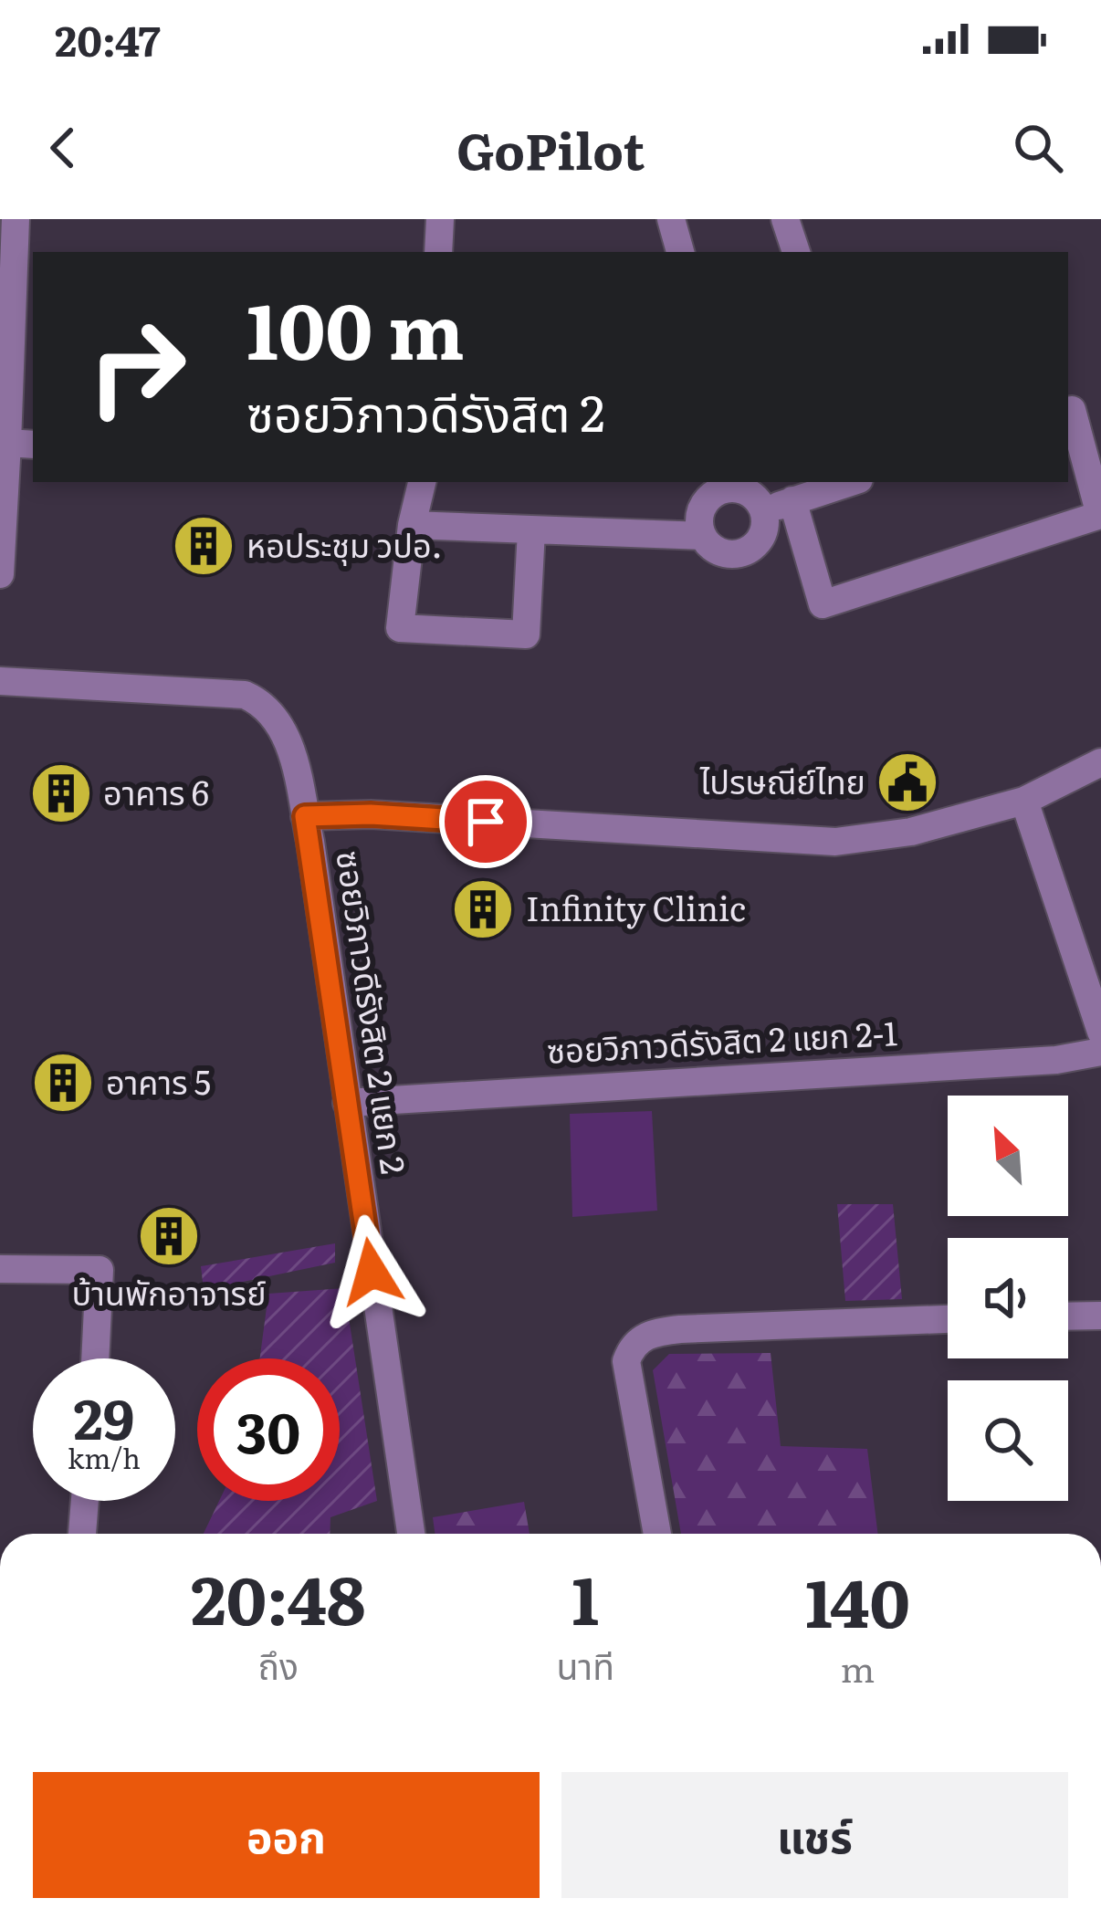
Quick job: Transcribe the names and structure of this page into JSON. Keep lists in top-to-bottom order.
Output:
{
  "streets": {
    "street": ["ซอยวิภาวดีรังสิต 2 แยก 2", "ซอยวิภาวดีรังสิต 2 แยก 2-1"]
  },
  "crossings": [
    ["ซอยวิภาวดีรังสิต 2 แยก 2", "ซอยวิภาวดีรังสิต 2 แยก 2-1"]
  ],
  "places": {
    "building": [
      "หอประชุม วปอ.",
      "อาคาร 6",
      "Infinity Clinic",
      "อาคาร 5",
      "บ้านพักอาจารย์"
    ],
    "public building": ["ไปรษณีย์ไทย"]
  },
  "north": "top left",
  "page": {
    "status": "20:47",
    "header": "GoPilot",
    "turn": ["100 m", "ซอยวิภาวดีรังสิต 2"],
    "speed": "29 km/h",
    "limit": "30",
    "eta": [
      "20:48",
      "ถึง",
      "1",
      "นาที",
      "140",
      "m"
    ],
    "buttons": ["ออก", "แชร์"]
  }
}
